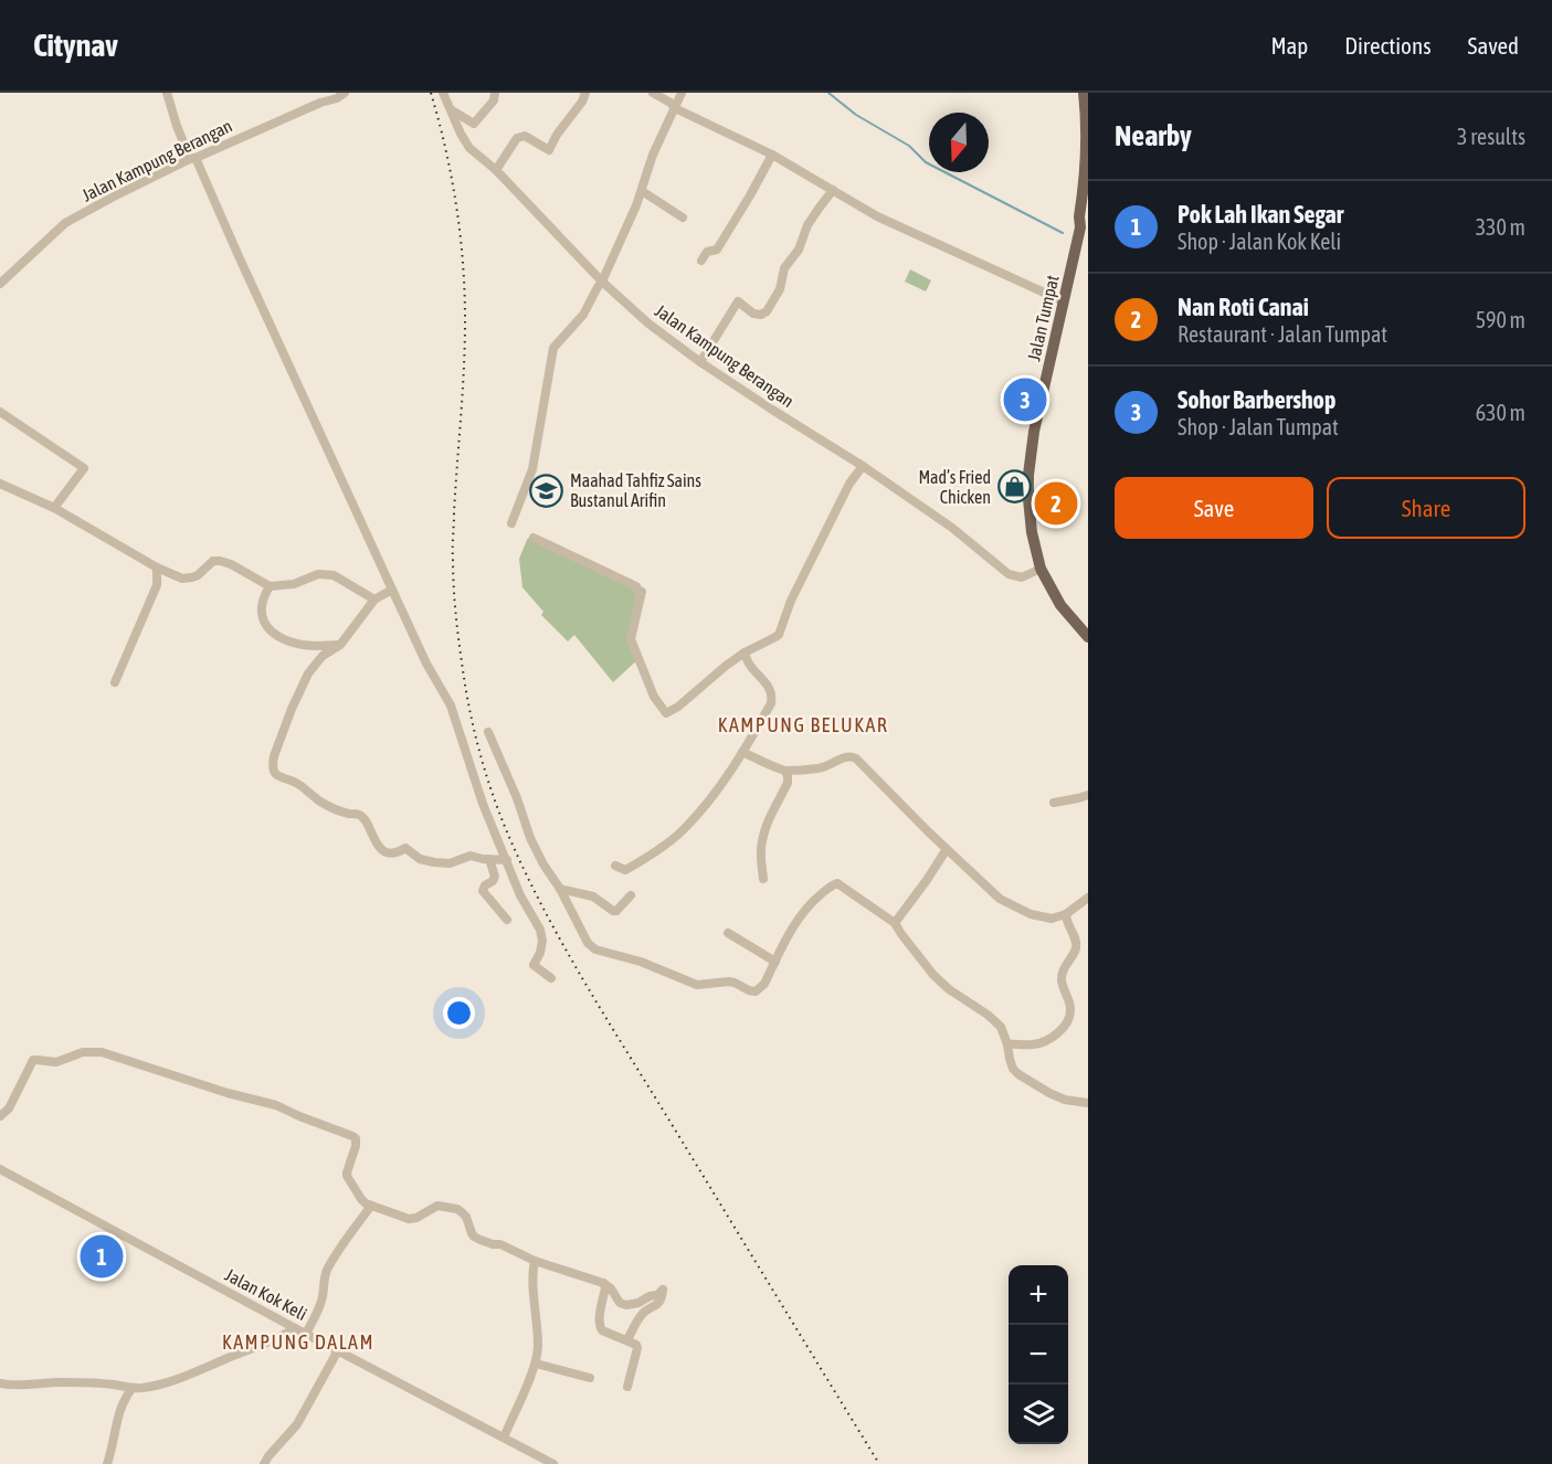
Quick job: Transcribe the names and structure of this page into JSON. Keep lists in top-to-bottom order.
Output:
{
  "streets": {
    "main road": ["Jalan Tumpat"],
    "street": ["Jalan Kampung Berangan", "Jalan Kok Keli"]
  },
  "crossings": [
    ["Jalan Kampung Berangan", "Jalan Tumpat"]
  ],
  "districts": ["KAMPUNG BELUKAR", "KAMPUNG DALAM"],
  "places": {
    "shop": ["Mad’s Fried Chicken"],
    "school or university": ["Maahad Tahfiz Sains Bustanul Arifin"]
  },
  "north": "bottom",
  "page": {
    "header": "Citynav",
    "nav": ["Map", "Directions", "Saved"],
    "heading": ["Nearby", "3 results"],
    "list": [
      {
        "mark": "1",
        "name": "Pok Lah Ikan Segar",
        "note": "Shop · Jalan Kok Keli",
        "value": "330 m"
      },
      {
        "mark": "2",
        "name": "Nan Roti Canai",
        "note": "Restaurant · Jalan Tumpat",
        "value": "590 m"
      },
      {
        "mark": "3",
        "name": "Sohor Barbershop",
        "note": "Shop · Jalan Tumpat",
        "value": "630 m"
      }
    ],
    "pins": ["3", "2", "1"],
    "buttons": ["Save", "Share"],
    "map_buttons": ["+", "−"]
  }
}
